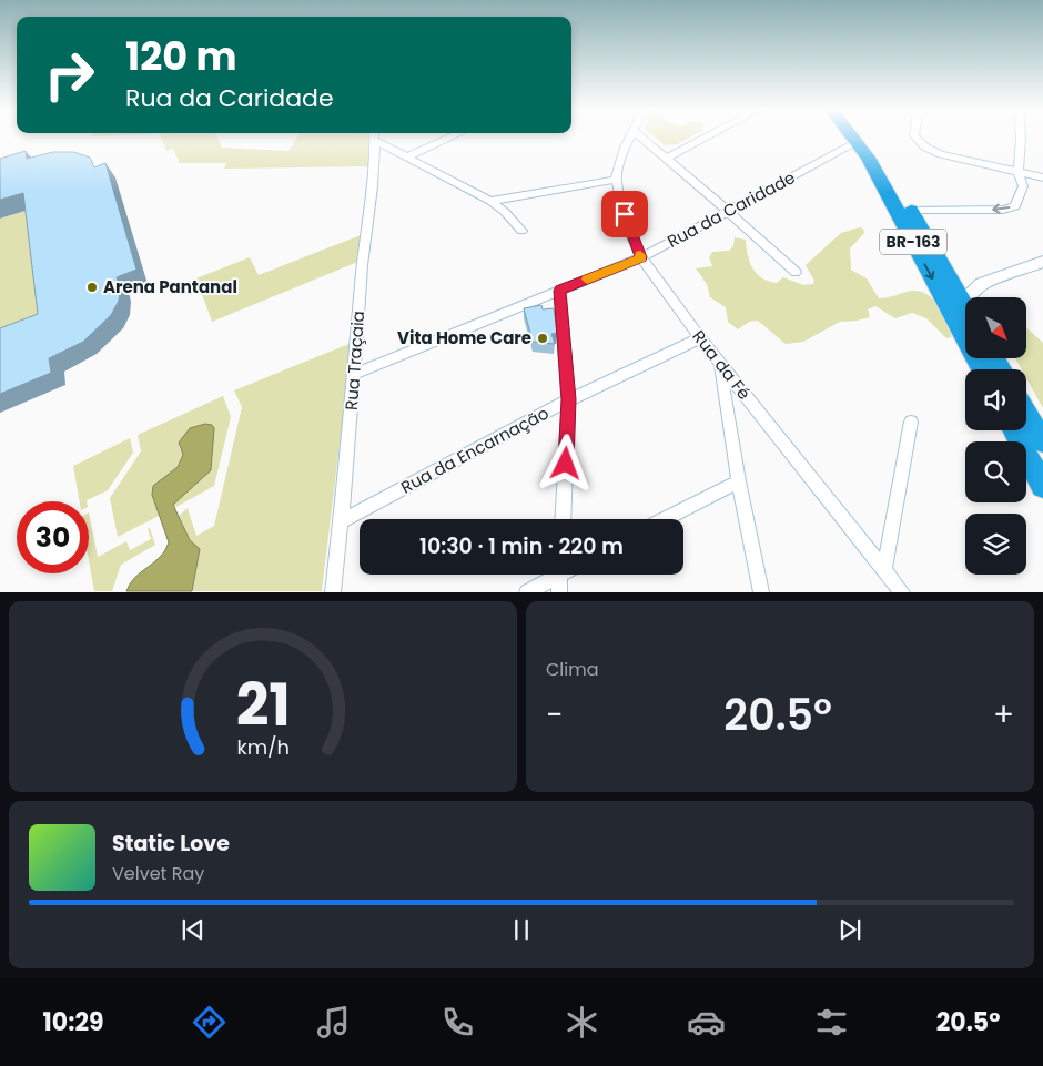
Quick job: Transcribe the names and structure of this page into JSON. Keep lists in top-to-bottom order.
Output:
{
  "streets": {
    "highway": ["BR-163"],
    "street": [
      "Rua da Caridade",
      "Rua Traçaia",
      "Rua da Fé",
      "Rua da Encarnação"
    ]
  },
  "crossings": [
    ["Rua da Caridade", "BR-163"],
    ["Rua da Caridade", "Rua Traçaia"],
    ["Rua da Caridade", "Rua da Fé"],
    ["Rua Traçaia", "Rua da Encarnação"],
    ["Rua da Fé", "Rua da Encarnação"]
  ],
  "places": ["Arena Pantanal", "Vita Home Care"],
  "north": "bottom right",
  "page": {
    "turn": ["120 m", "Rua da Caridade"],
    "limit": "30",
    "trip": "10:30 · 1 min · 220 m",
    "tile": "Clima",
    "heat": ["−", "20.5°", "+"],
    "song": ["Static Love", "Velvet Ray"],
    "tabs": ["10:29", "20.5°"],
    "gauge": ["21", "km/h"]
  }
}
